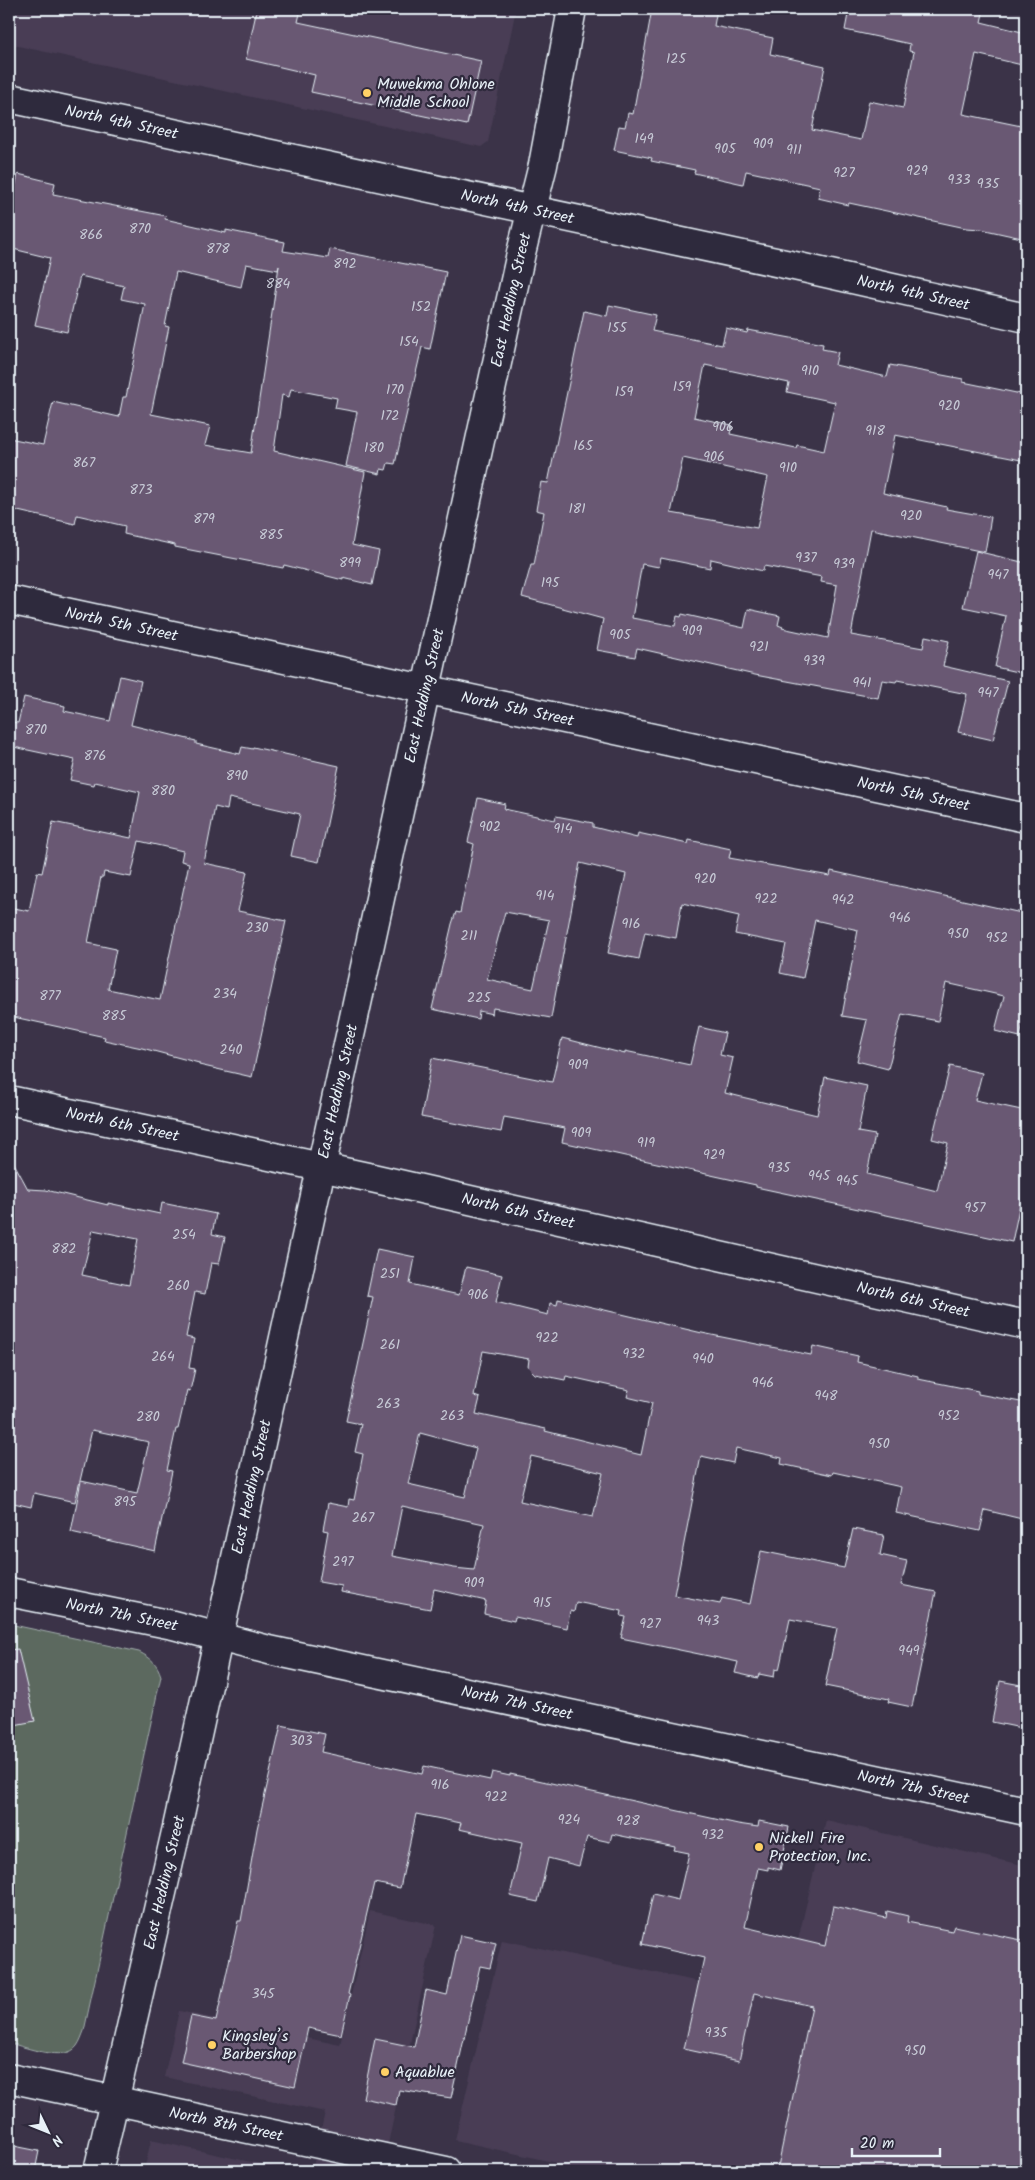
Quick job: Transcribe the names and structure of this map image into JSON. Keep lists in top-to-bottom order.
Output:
{
  "streets": {
    "street": [
      "North 4th Street",
      "East Hedding Street",
      "North 5th Street",
      "North 6th Street",
      "North 7th Street",
      "North 8th Street"
    ]
  },
  "crossings": [
    ["North 4th Street", "East Hedding Street"],
    ["East Hedding Street", "North 5th Street"],
    ["East Hedding Street", "North 6th Street"],
    ["East Hedding Street", "North 7th Street"],
    ["East Hedding Street", "North 8th Street"]
  ],
  "places": [
    "Muwekma Ohlone Middle School",
    "Nickell Fire Protection, Inc.",
    "Kingsley’s Barbershop",
    "Aquablue"
  ],
  "house_numbers": [
    "125",
    "149",
    "909",
    "905",
    "911",
    "929",
    "927",
    "933",
    "935",
    "870",
    "866",
    "878",
    "892",
    "884",
    "152",
    "155",
    "154",
    "910",
    "159",
    "170",
    "159",
    "920",
    "172",
    "906",
    "918",
    "165",
    "180",
    "906",
    "867",
    "910",
    "873",
    "181",
    "920",
    "879",
    "885",
    "937",
    "899",
    "939",
    "947",
    "195",
    "909",
    "905",
    "921",
    "939",
    "941",
    "947",
    "870",
    "876",
    "890",
    "880",
    "902",
    "914",
    "920",
    "914",
    "922",
    "942",
    "946",
    "916",
    "230",
    "950",
    "211",
    "952",
    "234",
    "877",
    "225",
    "885",
    "240",
    "909",
    "909",
    "919",
    "929",
    "935",
    "945",
    "945",
    "957",
    "254",
    "882",
    "251",
    "260",
    "906",
    "922",
    "261",
    "932",
    "264",
    "940",
    "946",
    "948",
    "263",
    "263",
    "952",
    "280",
    "950",
    "895",
    "267",
    "297",
    "909",
    "915",
    "943",
    "927",
    "949",
    "303",
    "916",
    "922",
    "924",
    "928",
    "932",
    "345",
    "935",
    "950"
  ],
  "scale_bar": "20 m",
  "north": "bottom right"
}
